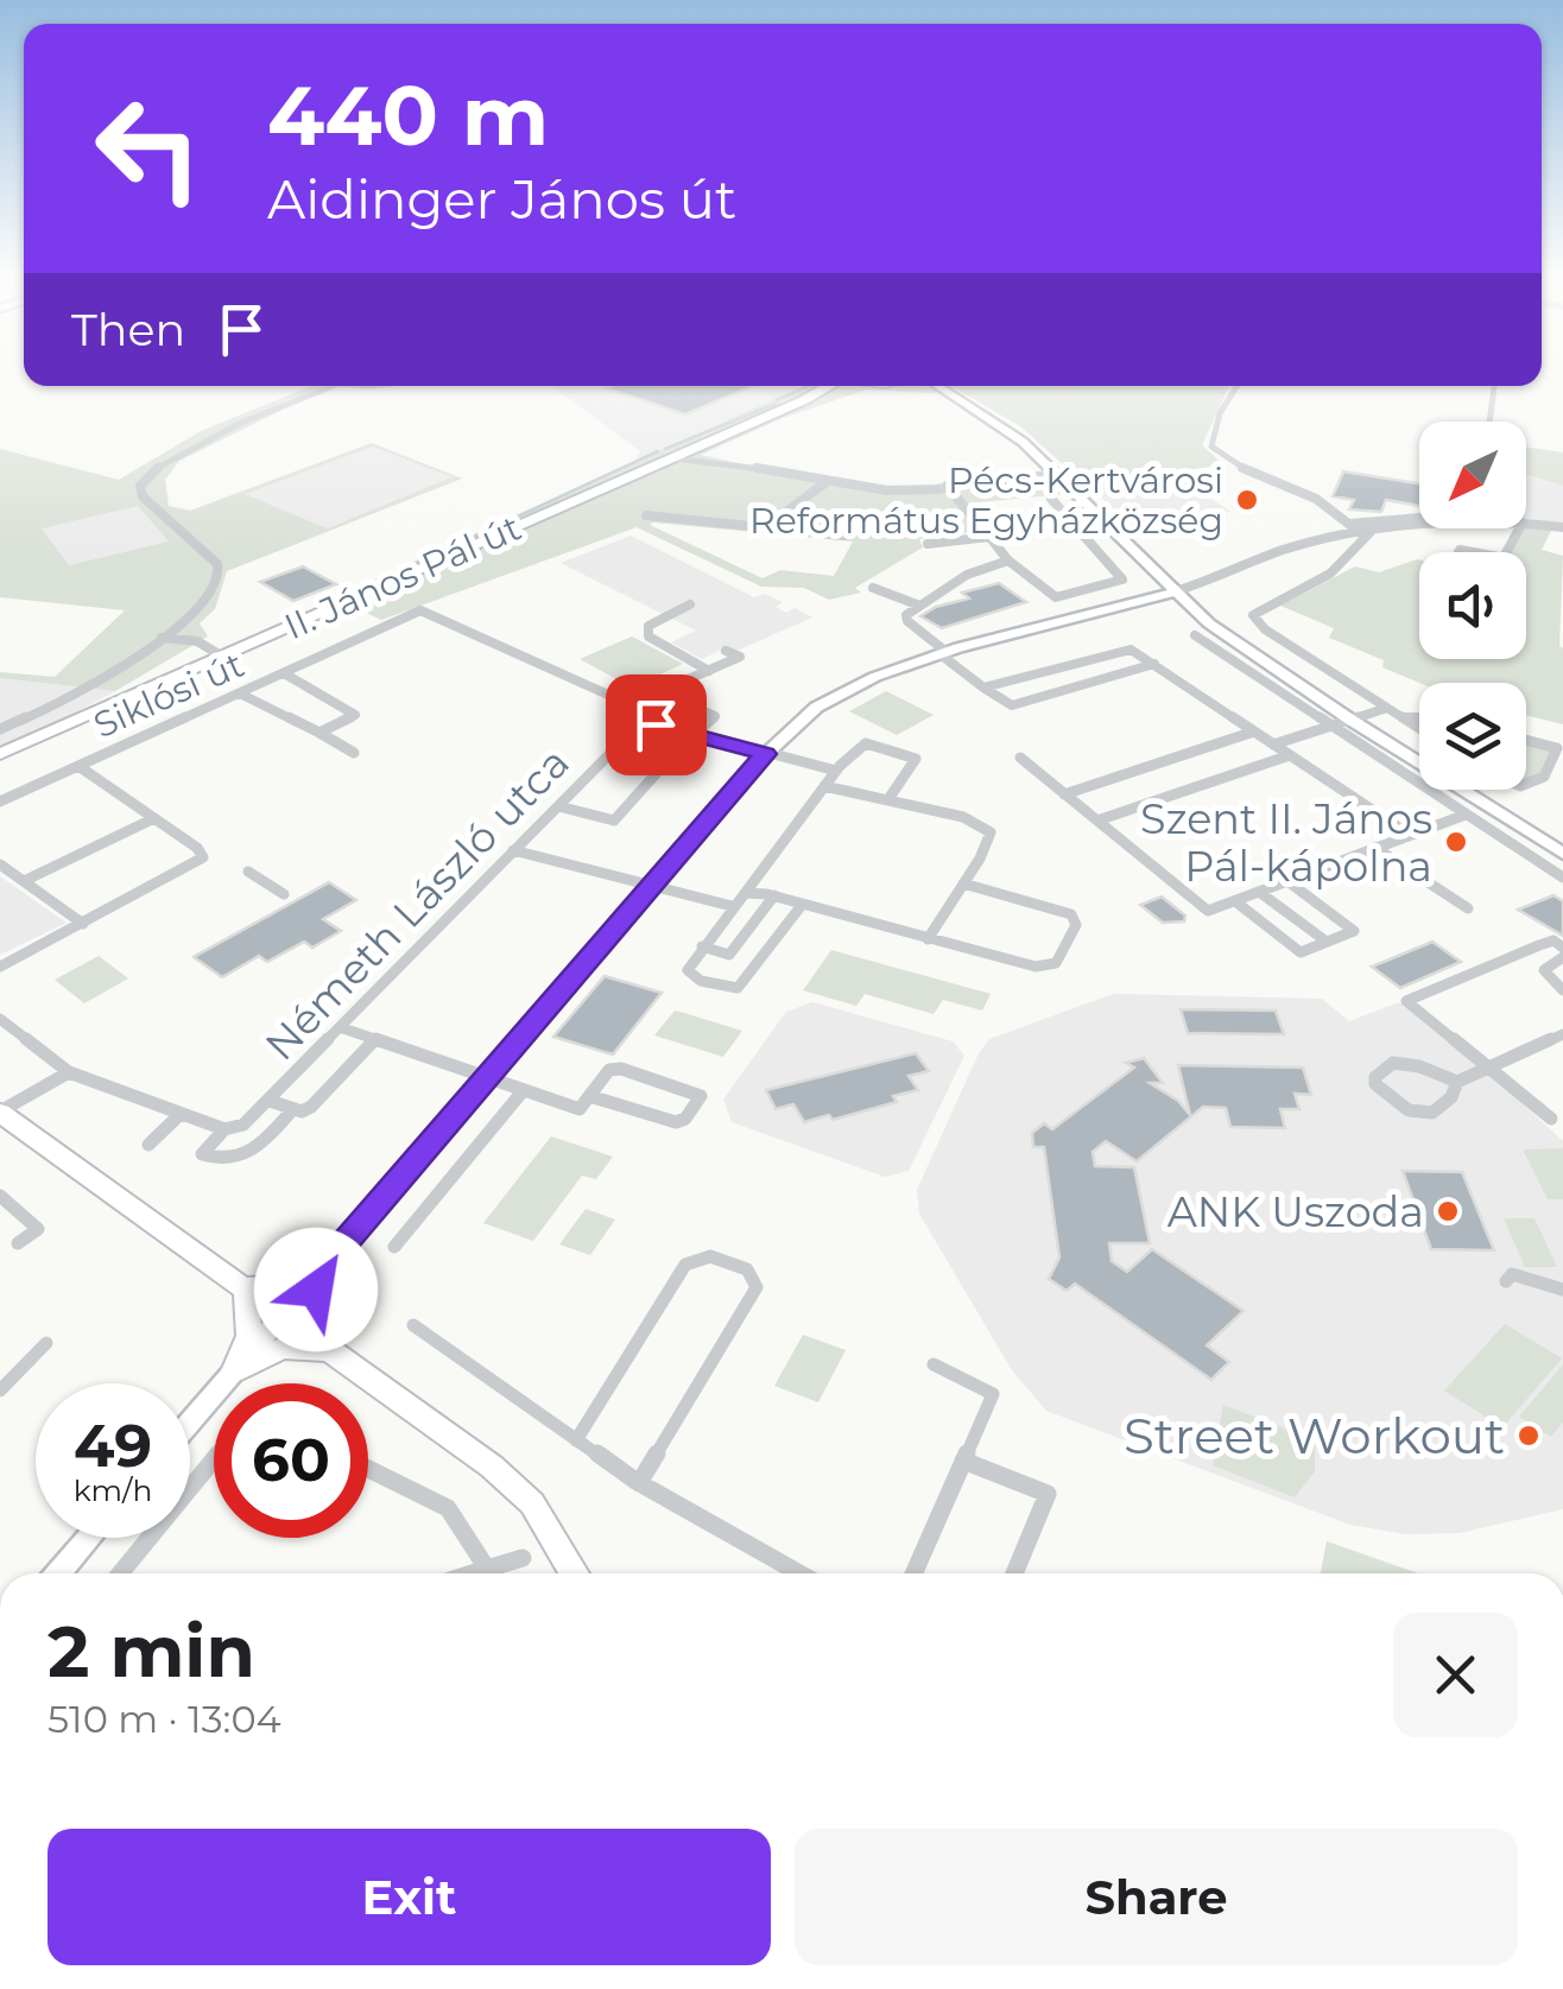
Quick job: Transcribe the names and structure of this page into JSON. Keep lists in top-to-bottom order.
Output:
{
  "streets": {
    "main road": ["II. János Pál út"],
    "street": ["Siklósi út", "Németh László utca"]
  },
  "places": [
    "Pécs-Kertvárosi Református Egyházközség",
    "Szent II. János Pál-kápolna",
    "ANK Uszoda",
    "Street Workout"
  ],
  "north": "bottom left",
  "page": {
    "turn": ["440 m", "Aidinger János út"],
    "then": "Then",
    "speed": "49 km/h",
    "limit": "60",
    "heading": ["2 min", "510 m · 13:04"],
    "buttons": ["Exit", "Share"]
  }
}
